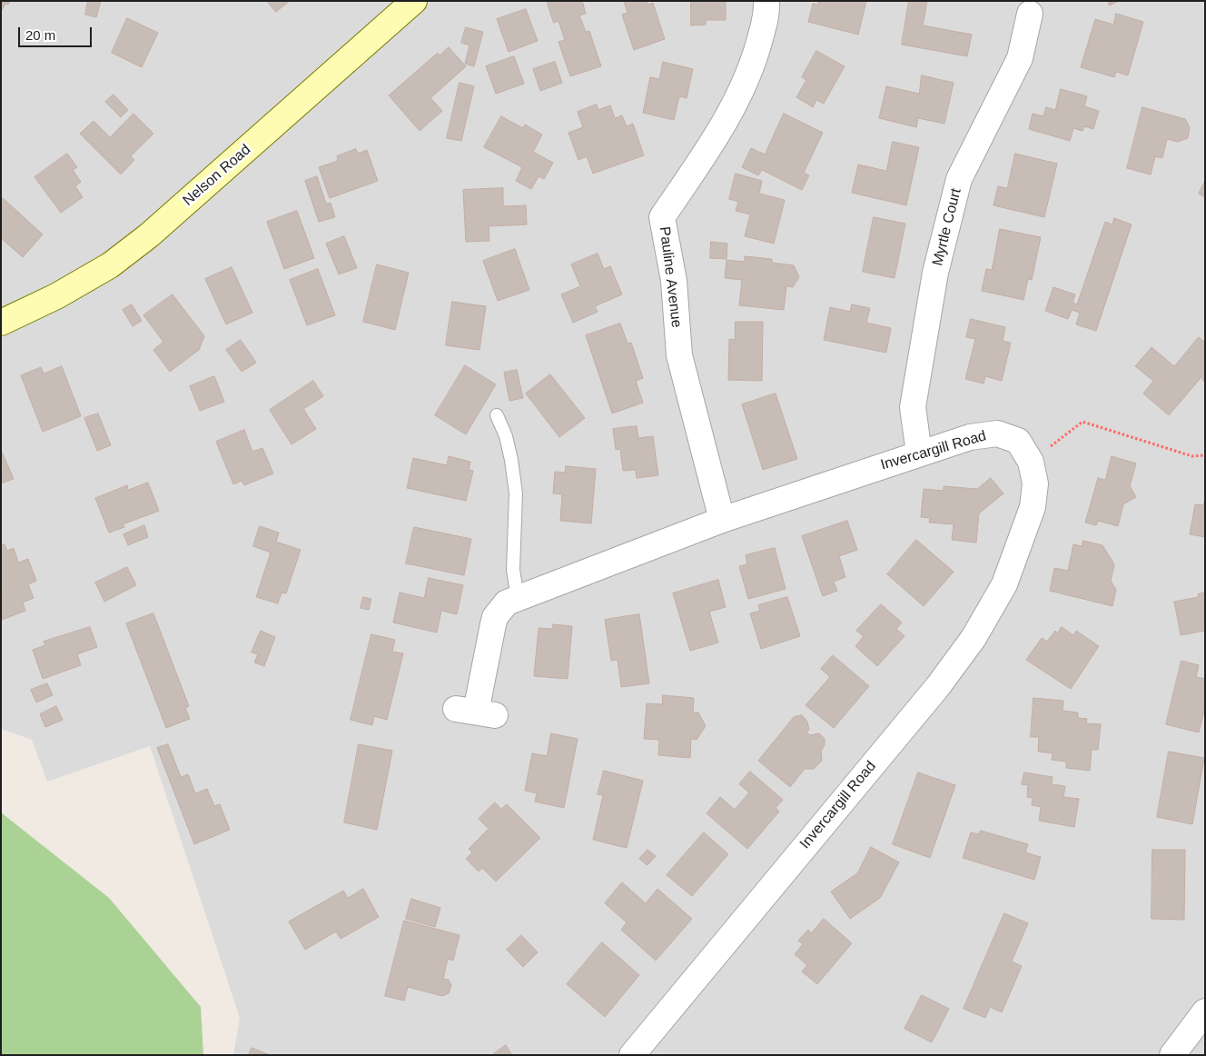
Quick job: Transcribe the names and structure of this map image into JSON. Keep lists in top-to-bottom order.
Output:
{
  "streets": {
    "street": [
      "Nelson Road",
      "Myrtle Court",
      "Pauline Avenue",
      "Invercargill Road"
    ]
  },
  "crossings": [
    ["Myrtle Court", "Invercargill Road"],
    ["Pauline Avenue", "Invercargill Road"]
  ],
  "scale_bar": "20 m"
}
